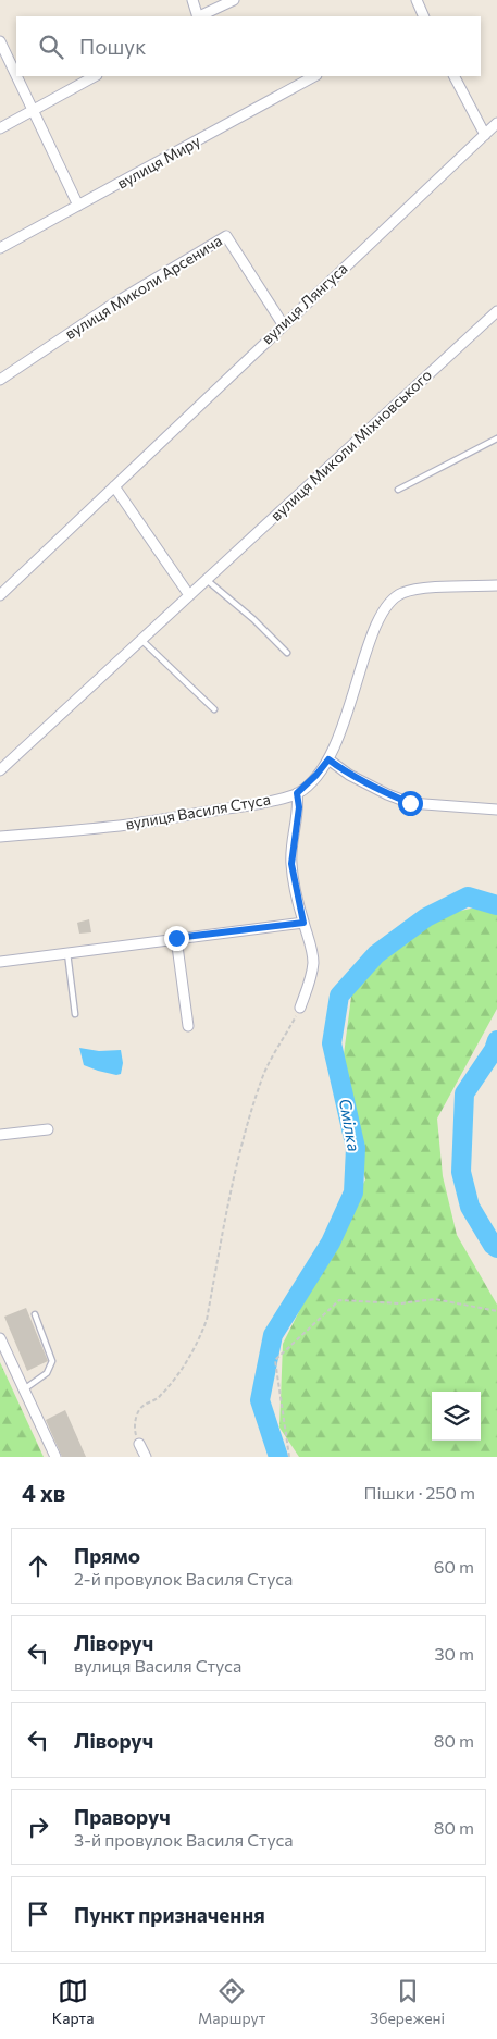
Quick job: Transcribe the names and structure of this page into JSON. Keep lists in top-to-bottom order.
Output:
{
  "streets": {
    "street": [
      "вулиця Миру",
      "вулиця Миколи Арсенича",
      "вулиця Лянгуса",
      "вулиця Миколи Міхновського",
      "вулиця Василя Стуса"
    ]
  },
  "crossings": [
    ["вулиця Миколи Арсенича", "вулиця Лянгуса"]
  ],
  "water": ["Смілка"],
  "page": {
    "search": "Пошук",
    "heading": ["4 хв", "Пішки · 250 m"],
    "list": [
      ["Прямо", "2-й провулок Василя Стуса", "60 m"],
      ["Ліворуч", "вулиця Василя Стуса", "30 m"],
      ["Ліворуч", "80 m"],
      ["Праворуч", "3-й провулок Василя Стуса", "80 m"],
      "Пункт призначення"
    ],
    "nav": ["Карта", "Маршрут", "Збережені"]
  }
}
